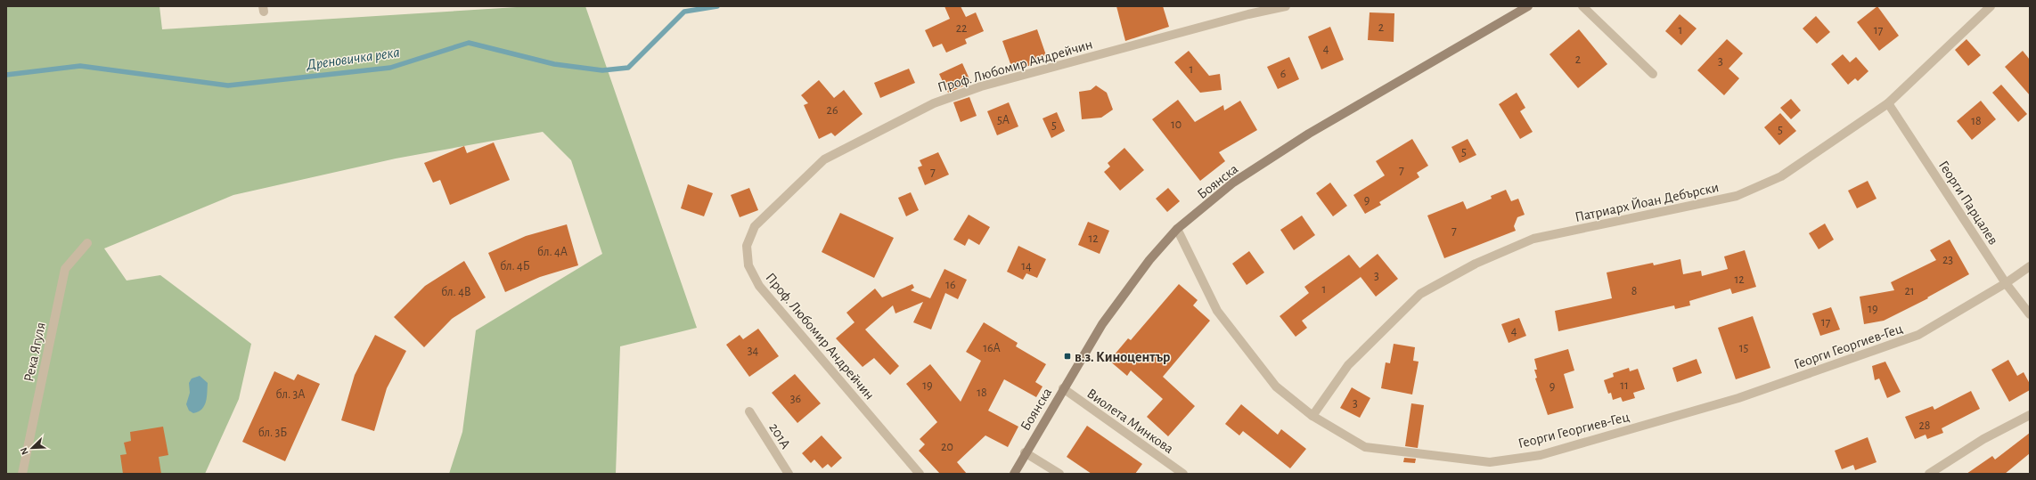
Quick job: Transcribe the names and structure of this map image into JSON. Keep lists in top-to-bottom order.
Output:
{
  "streets": {
    "main road": ["Боянска"],
    "street": [
      "Проф. Любомир Андрейчин",
      "Патриарх Йоан Дебърски",
      "Георги Парцалев",
      "Георги Георгиев-Гец",
      "Река Ягуля",
      "Виолета Минкова",
      "201А"
    ]
  },
  "crossings": [
    ["Боянска", "Георги Георгиев-Гец"],
    ["Боянска", "Виолета Минкова"],
    ["Патриарх Йоан Дебърски", "Георги Парцалев"],
    ["Патриарх Йоан Дебърски", "Георги Георгиев-Гец"],
    ["Георги Парцалев", "Георги Георгиев-Гец"]
  ],
  "water": ["Дреновичка река"],
  "places": {
    "transit": ["в.з. Киноцентър"]
  },
  "house_numbers": [
    "2",
    "22",
    "1",
    "17",
    "4",
    "2",
    "3",
    "1",
    "6",
    "26",
    "5А",
    "18",
    "10",
    "5",
    "5",
    "5",
    "7",
    "7",
    "9",
    "7",
    "12",
    "бл. 4А",
    "23",
    "бл. 4Б",
    "14",
    "3",
    "12",
    "16",
    "1",
    "8",
    "21",
    "бл. 4В",
    "19",
    "17",
    "4",
    "16А",
    "15",
    "34",
    "19",
    "11",
    "9",
    "18",
    "бл. 3А",
    "36",
    "3",
    "28",
    "бл. 3Б",
    "20"
  ],
  "north": "bottom left"
}
